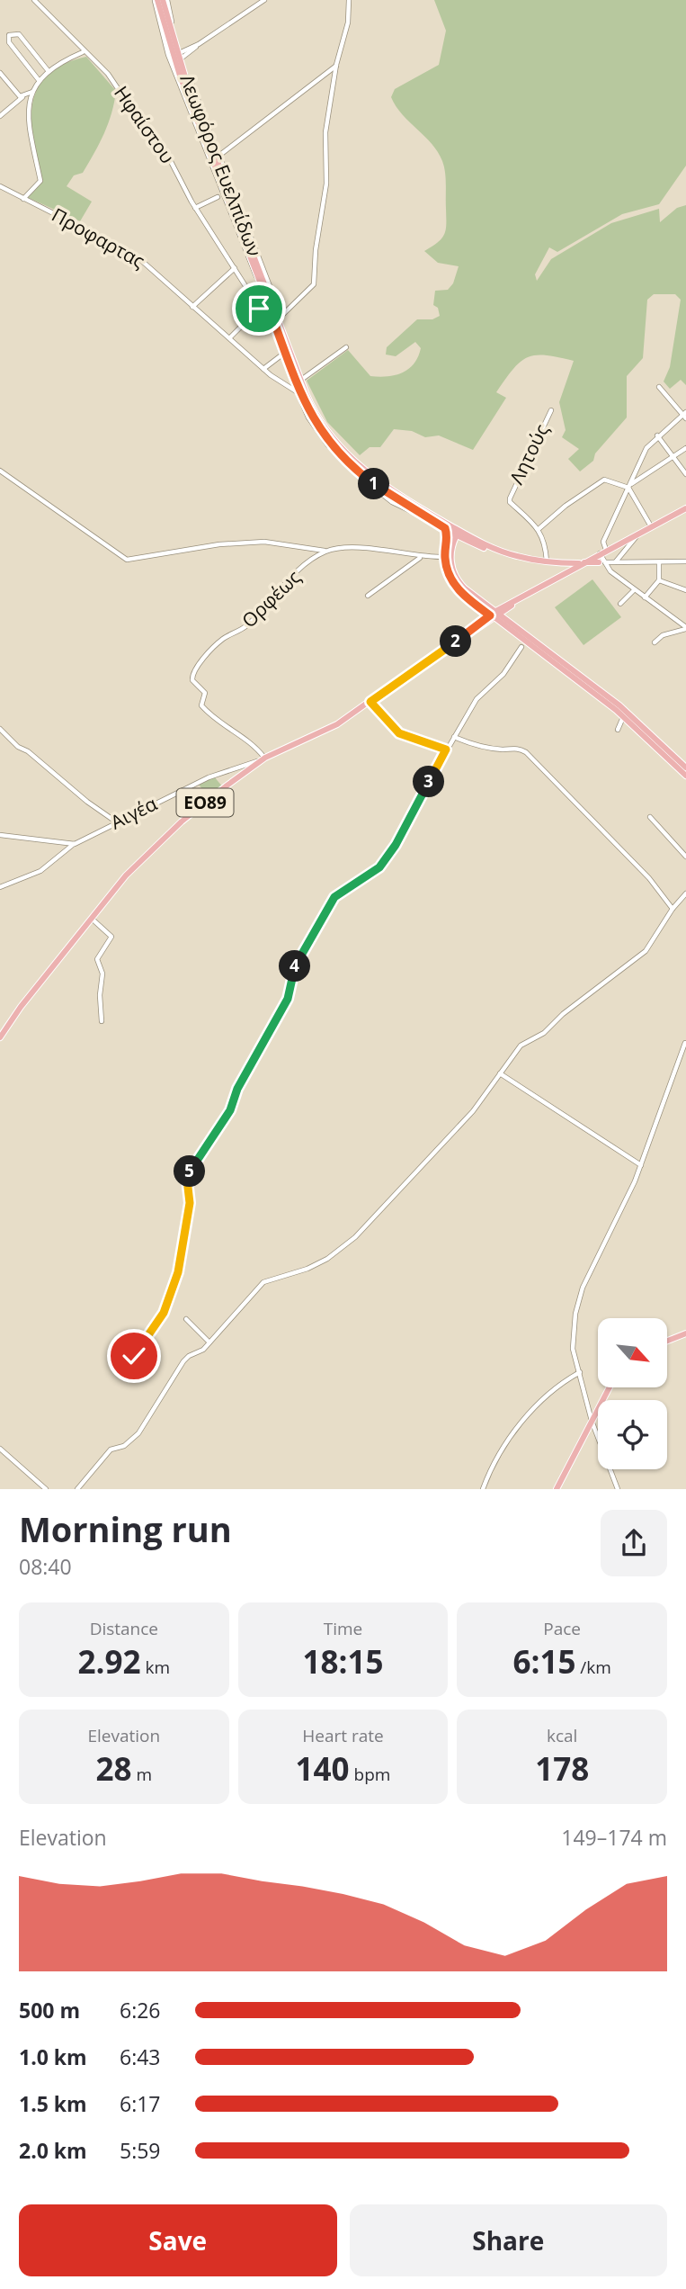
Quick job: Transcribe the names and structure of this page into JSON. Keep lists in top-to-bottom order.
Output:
{
  "streets": {
    "main road": ["Λεωφόρος Ευελπίδων", "ΕΟ89"],
    "street": [
      "Ηφαίστου",
      "Προφαρτας",
      "Λητούς",
      "Ορφέως",
      "Αιγέα"
    ]
  },
  "crossings": [
    ["Λεωφόρος Ευελπίδων", "Προφαρτας"],
    ["Λεωφόρος Ευελπίδων", "ΕΟ89"],
    ["Ορφέως", "ΕΟ89"],
    ["Ορφέως", "Αιγέα"],
    ["ΕΟ89", "Αιγέα"]
  ],
  "north": "bottom right",
  "page": {
    "pins": [
      "1",
      "2",
      "3",
      "4",
      "5"
    ],
    "heading": ["Morning run", "08:40"],
    "stats": [
      ["Distance", "2.92 km"],
      ["Time", "18:15"],
      ["Pace", "6:15 /km"],
      ["Elevation", "28 m"],
      ["Heart rate", "140 bpm"],
      ["kcal", "178"]
    ],
    "chart": ["Elevation", "149–174 m"],
    "list": [
      {
        "name": "500 m",
        "note": "6:26"
      },
      {
        "name": "1.0 km",
        "note": "6:43"
      },
      {
        "name": "1.5 km",
        "note": "6:17"
      },
      {
        "name": "2.0 km",
        "note": "5:59"
      }
    ],
    "buttons": ["Save", "Share"]
  }
}
